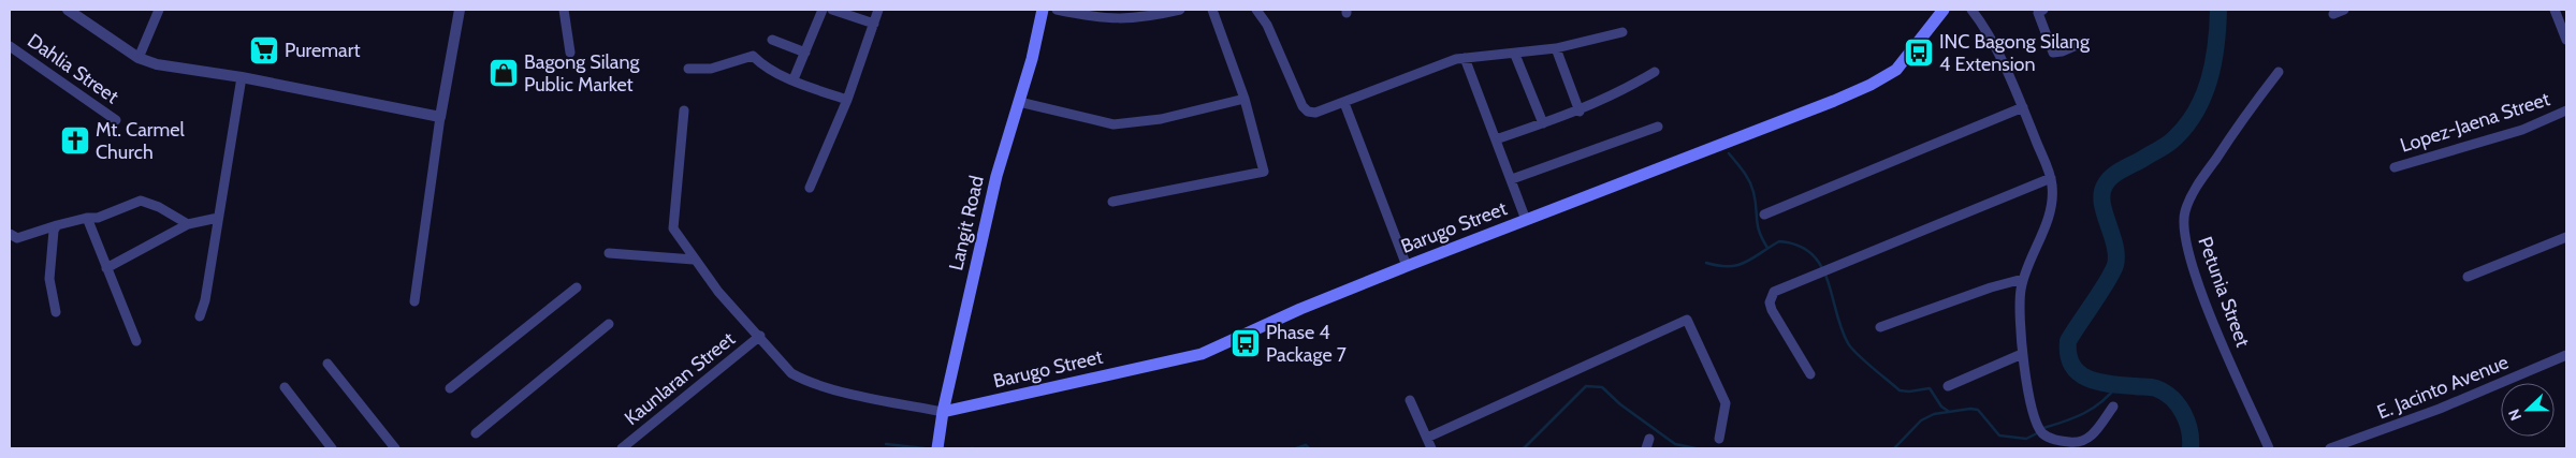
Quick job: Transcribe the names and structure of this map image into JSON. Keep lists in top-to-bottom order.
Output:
{
  "streets": {
    "main road": ["Langit Road", "Barugo Street"],
    "street": [
      "Dahlia Street",
      "Lopez-Jaena Street",
      "Petunia Street",
      "Kaunlaran Street",
      "E. Jacinto Avenue"
    ]
  },
  "crossings": [
    ["Langit Road", "Barugo Street"]
  ],
  "places": {
    "supermarket": ["Puremart"],
    "bus stop": ["INC Bagong Silang 4 Extension", "Phase 4 Package 7"],
    "shop": ["Bagong Silang Public Market"],
    "church": ["Mt. Carmel Church"]
  },
  "north": "left"
}
